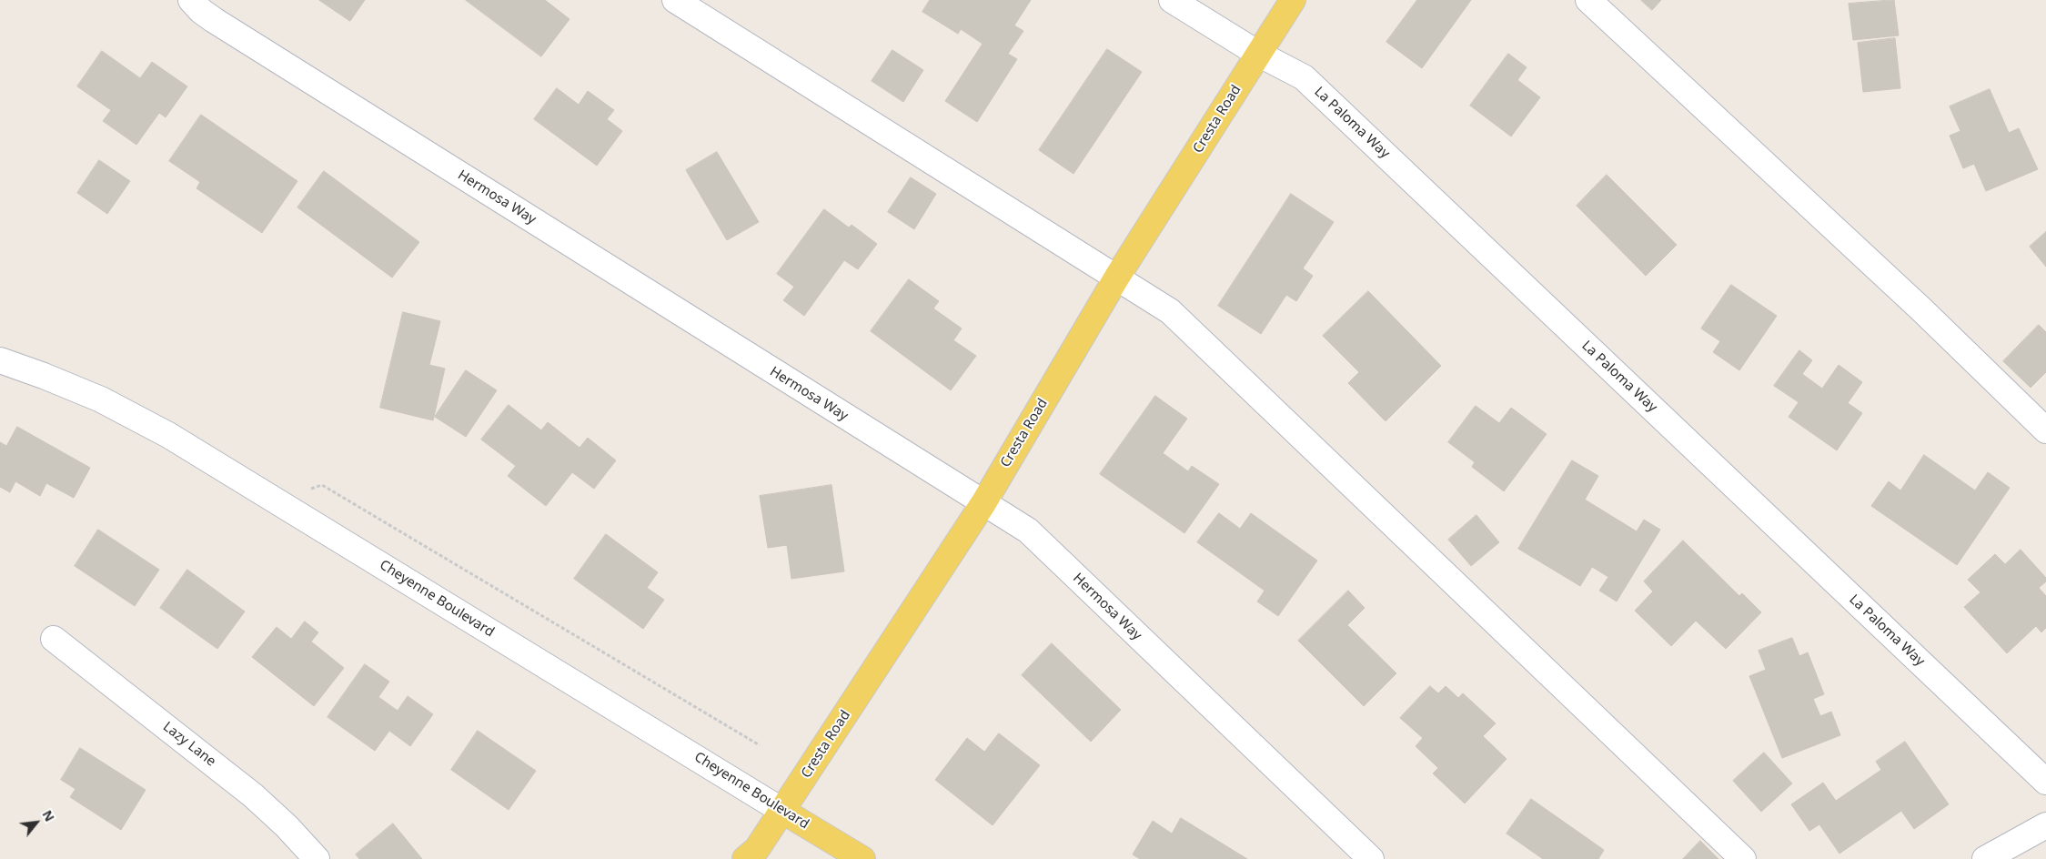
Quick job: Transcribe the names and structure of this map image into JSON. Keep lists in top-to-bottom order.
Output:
{
  "streets": {
    "main road": ["Cresta Road", "Cheyenne Boulevard"],
    "street": ["La Paloma Way", "Hermosa Way", "Lazy Lane"]
  },
  "crossings": [
    ["Cresta Road", "La Paloma Way"],
    ["Cresta Road", "Hermosa Way"],
    ["Cresta Road", "Cheyenne Boulevard"]
  ],
  "north": "top right"
}
